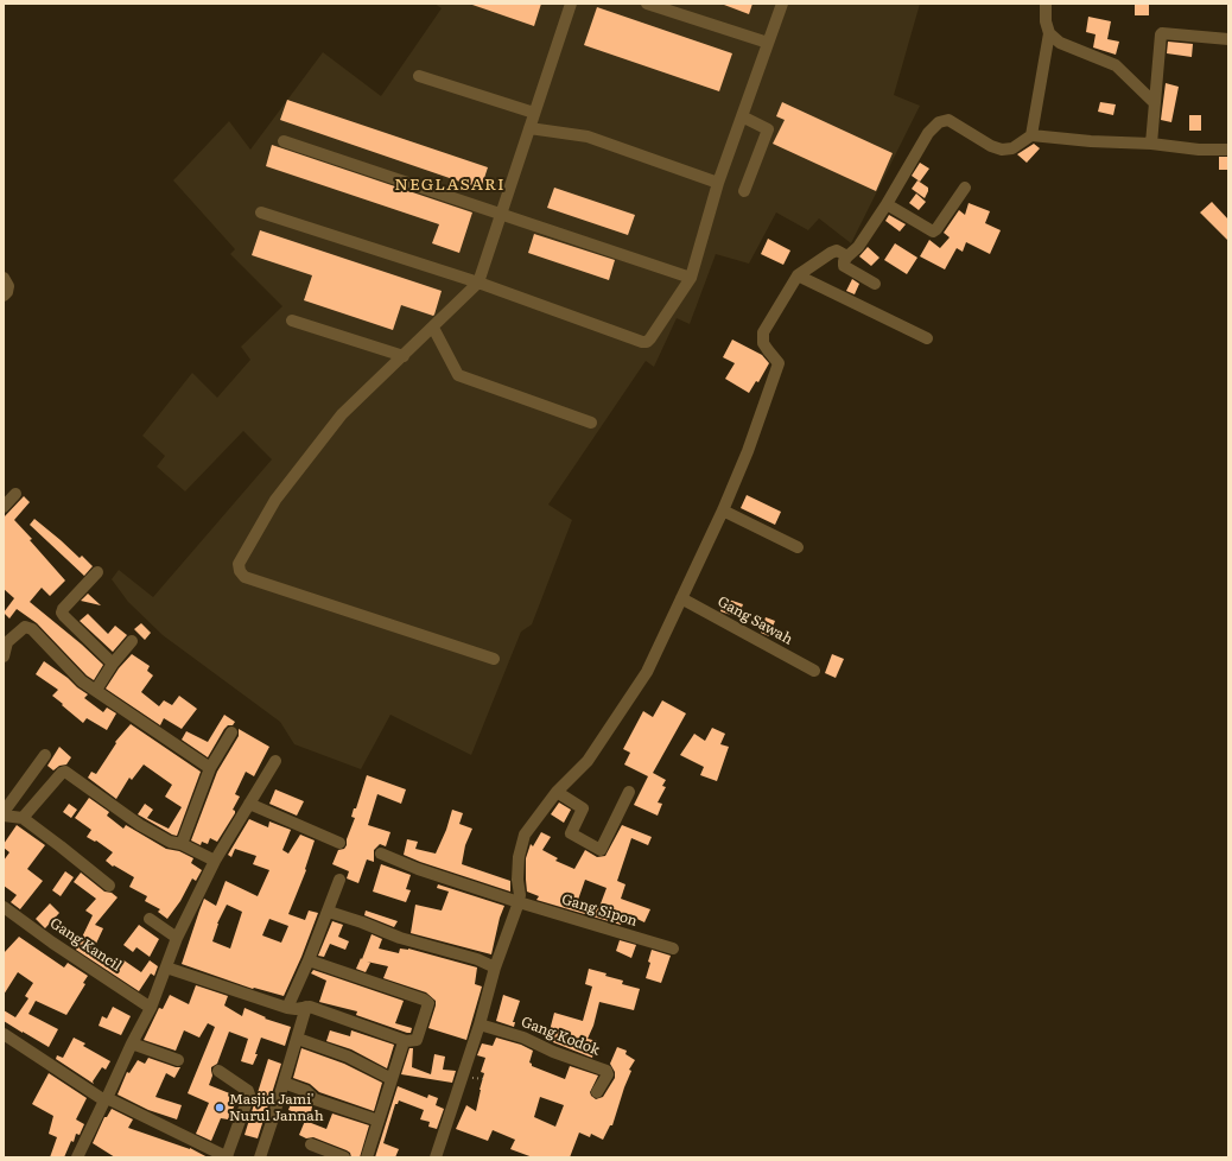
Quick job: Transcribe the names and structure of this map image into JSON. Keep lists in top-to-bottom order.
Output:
{
  "streets": {
    "street": [
      "Gang Sawah",
      "Gang Sipon",
      "Gang Kancil",
      "Gang Kodok"
    ]
  },
  "districts": ["NEGLASARI"],
  "places": ["Masjid Jami' Nurul Jannah"]
}
